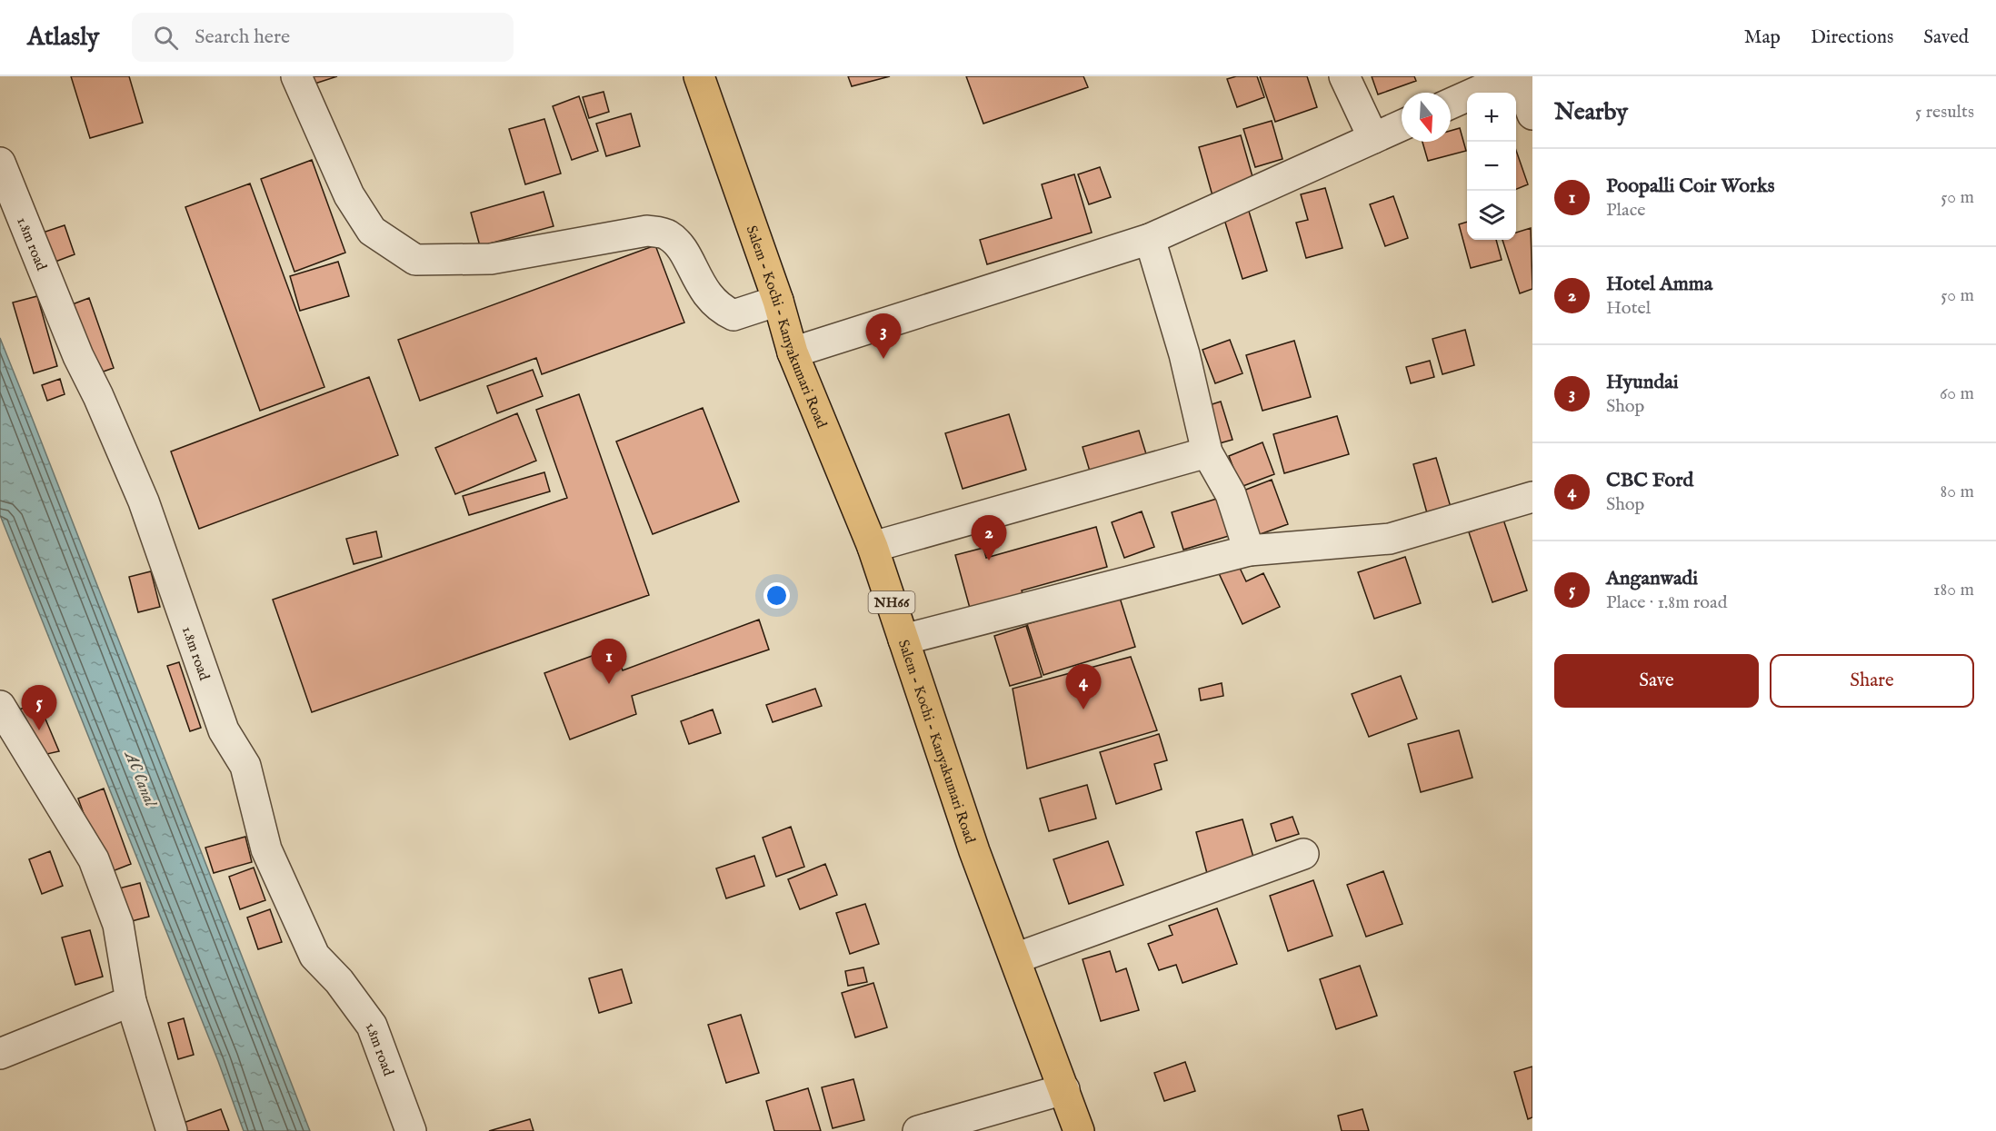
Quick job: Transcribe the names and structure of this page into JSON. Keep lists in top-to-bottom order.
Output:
{
  "streets": {
    "highway": ["Salem - Kochi - Kanyakumari Road", "NH66"],
    "street": ["1.8m road"]
  },
  "water": ["AC Canal"],
  "north": "bottom",
  "page": {
    "header": "Atlasly",
    "search": "Search here",
    "nav": ["Map", "Directions", "Saved"],
    "heading": ["Nearby", "5 results"],
    "map_buttons": ["+", "−"],
    "list": [
      {
        "mark": "1",
        "name": "Poopalli Coir Works",
        "note": "Place",
        "value": "50 m"
      },
      {
        "mark": "2",
        "name": "Hotel Amma",
        "note": "Hotel",
        "value": "50 m"
      },
      {
        "mark": "3",
        "name": "Hyundai",
        "note": "Shop",
        "value": "60 m"
      },
      {
        "mark": "4",
        "name": "CBC Ford",
        "note": "Shop",
        "value": "80 m"
      },
      {
        "mark": "5",
        "name": "Anganwadi",
        "note": "Place · 1.8m road",
        "value": "180 m"
      }
    ],
    "pins": [
      "3",
      "2",
      "1",
      "4",
      "5"
    ],
    "buttons": ["Save", "Share"]
  }
}
